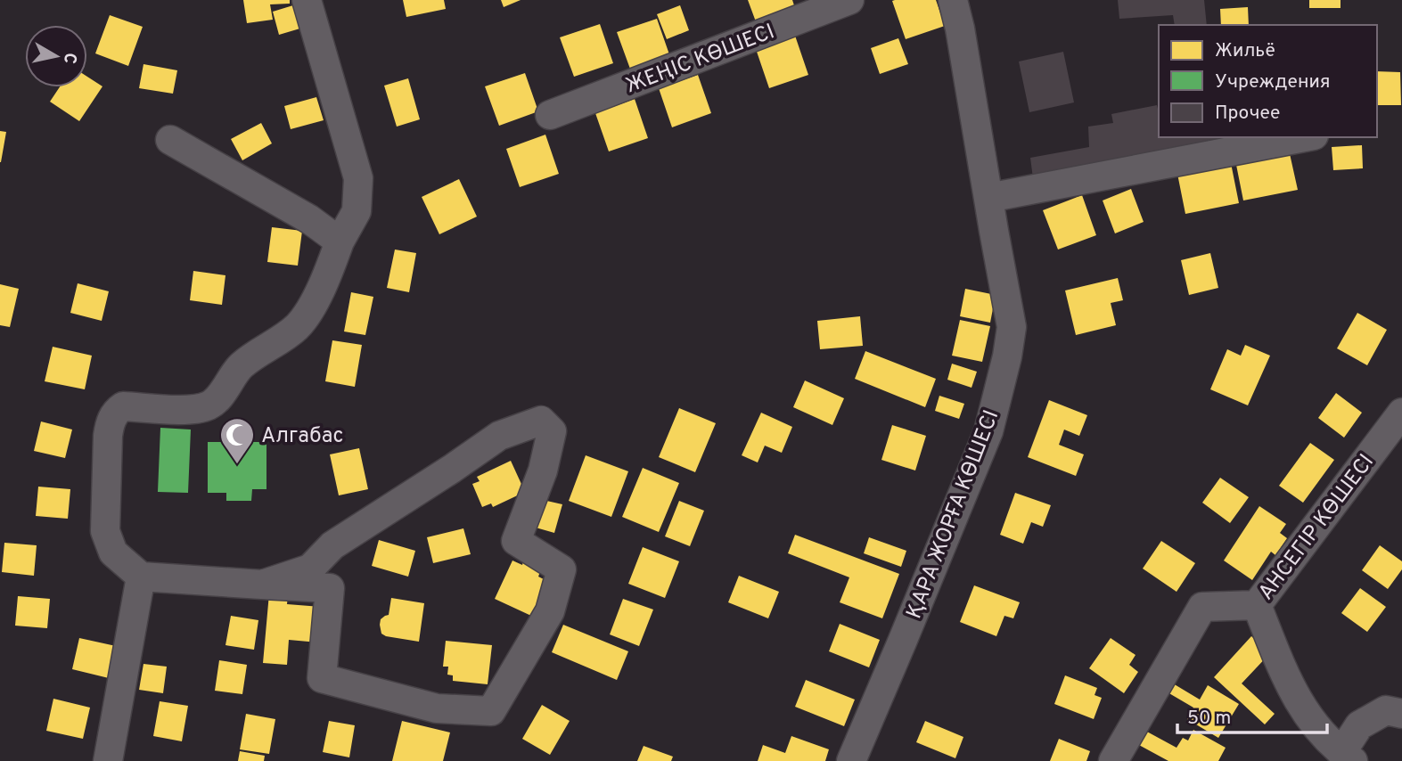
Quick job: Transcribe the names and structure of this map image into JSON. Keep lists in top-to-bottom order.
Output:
{
  "streets": {
    "street": ["ЖЕҢІС КӨШЕСІ", "ҚАРА ЖОРҒА КӨШЕСІ", "АНСЕГІР КӨШЕСІ"]
  },
  "places": {
    "mosque": ["Алгабас"]
  },
  "legend": ["Жильё", "Учреждения", "Прочее"],
  "scale_bar": "50 m",
  "north": "right"
}
